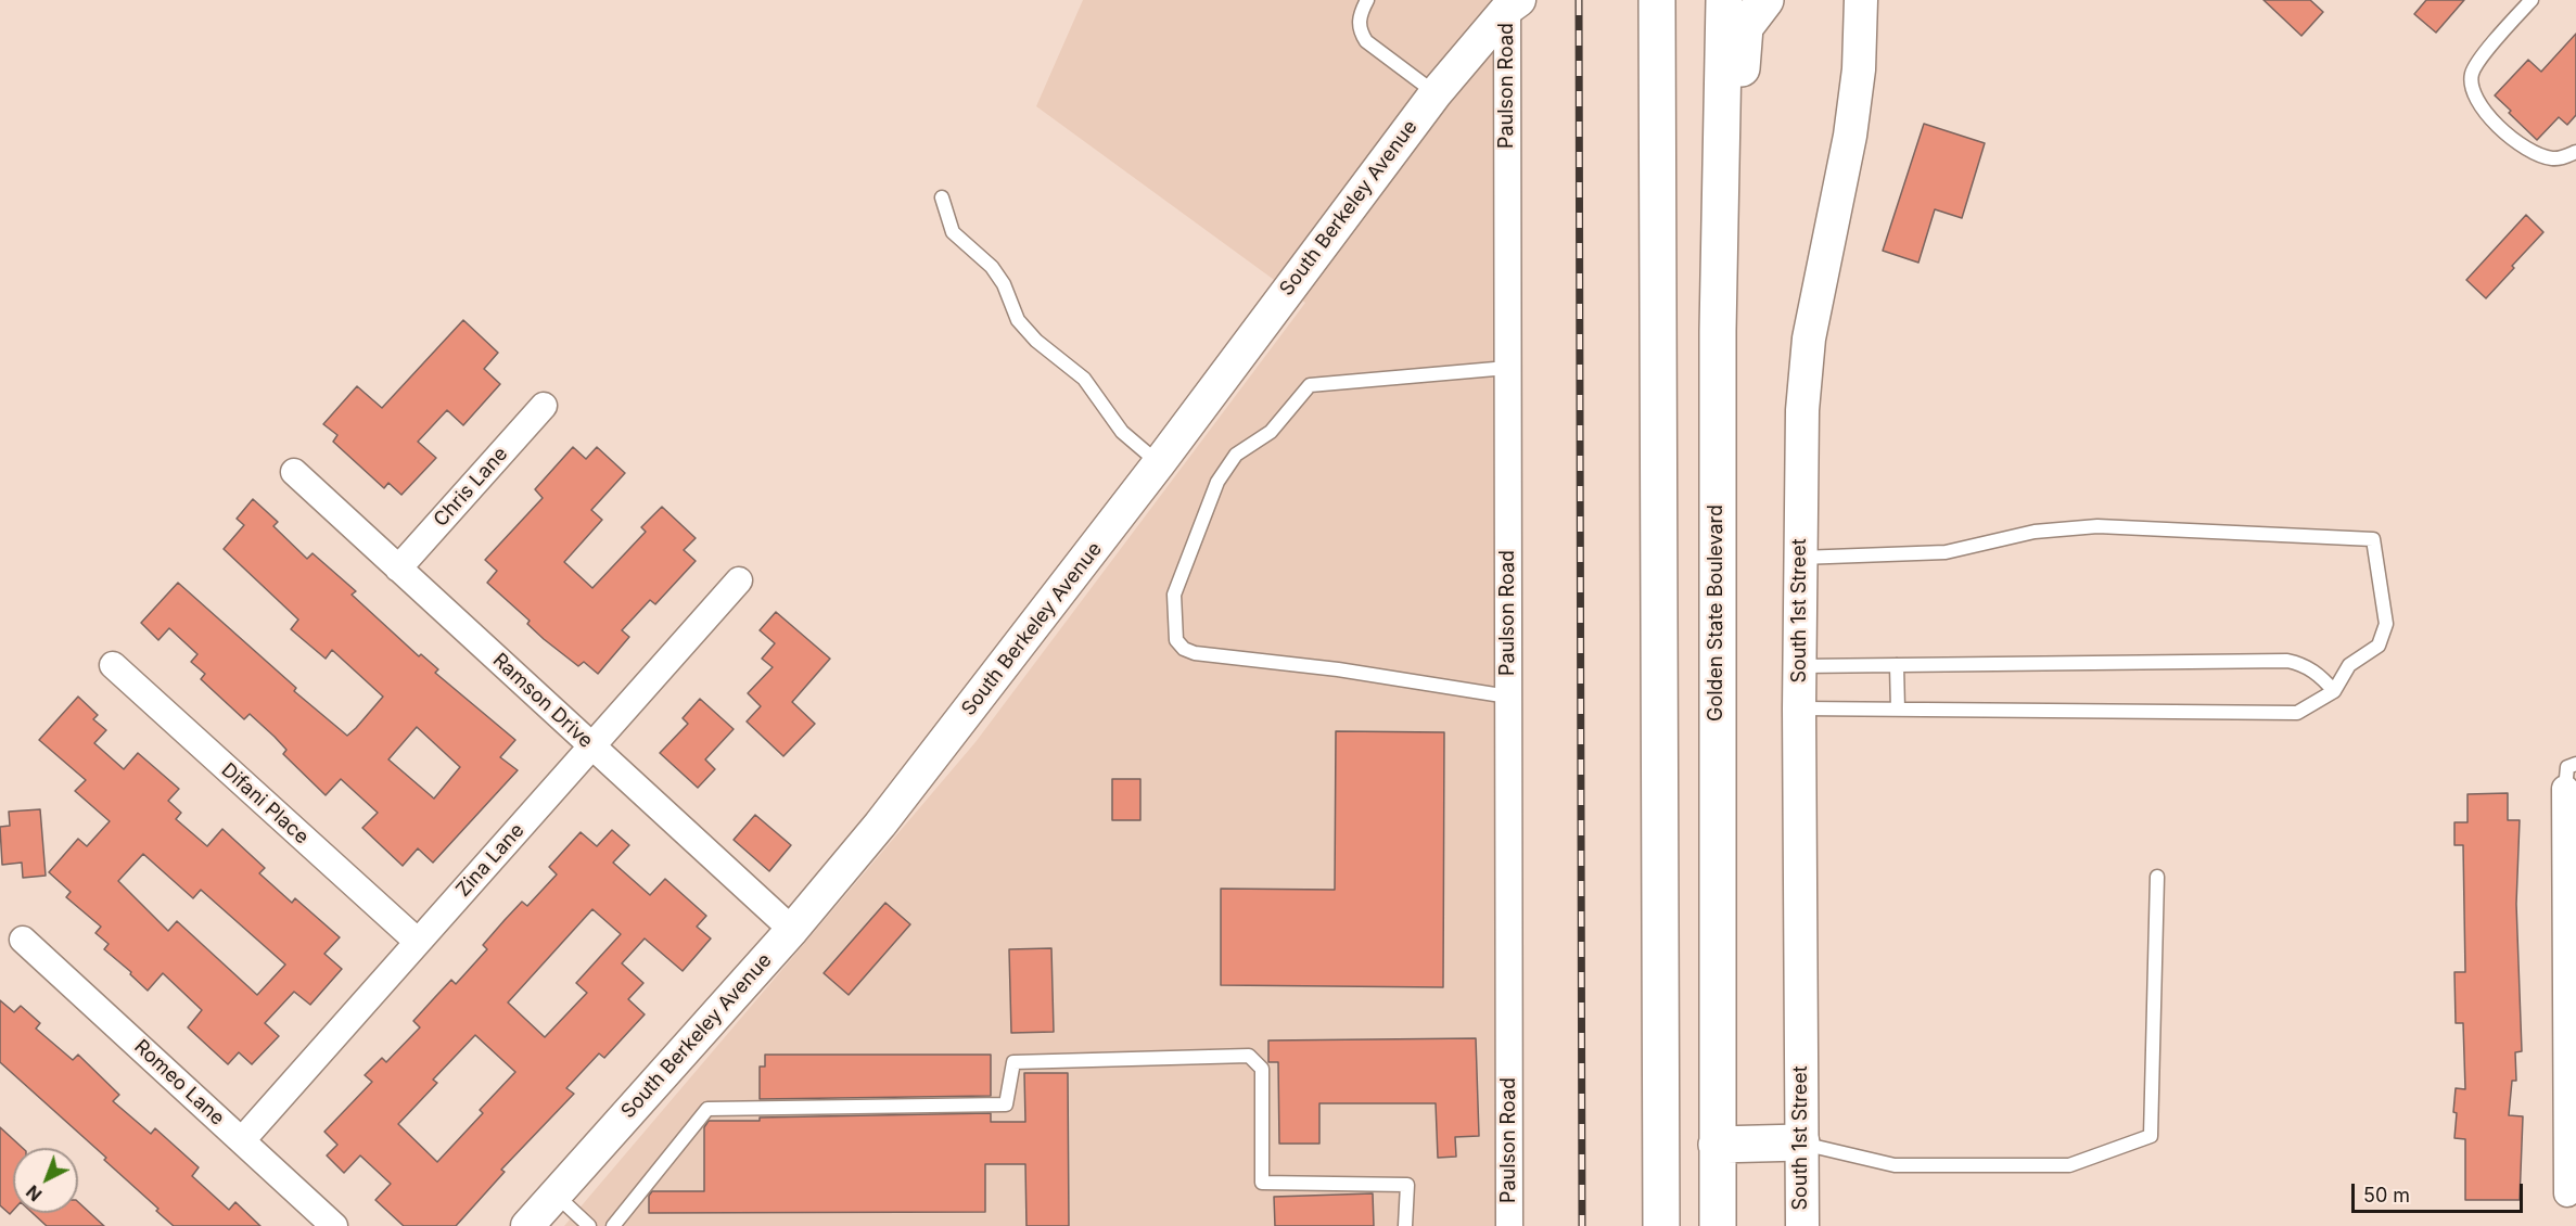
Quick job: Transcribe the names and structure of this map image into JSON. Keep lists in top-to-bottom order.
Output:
{
  "streets": {
    "main road": ["Golden State Boulevard"],
    "street": [
      "Paulson Road",
      "South Berkeley Avenue",
      "Chris Lane",
      "South 1st Street",
      "Ramson Drive",
      "Difani Place",
      "Zina Lane",
      "Romeo Lane"
    ]
  },
  "crossings": [
    ["Paulson Road", "South Berkeley Avenue"],
    ["South Berkeley Avenue", "Ramson Drive"],
    ["Chris Lane", "Ramson Drive"],
    ["Ramson Drive", "Zina Lane"],
    ["Difani Place", "Zina Lane"],
    ["Zina Lane", "Romeo Lane"]
  ],
  "scale_bar": "50 m",
  "north": "bottom left"
}
